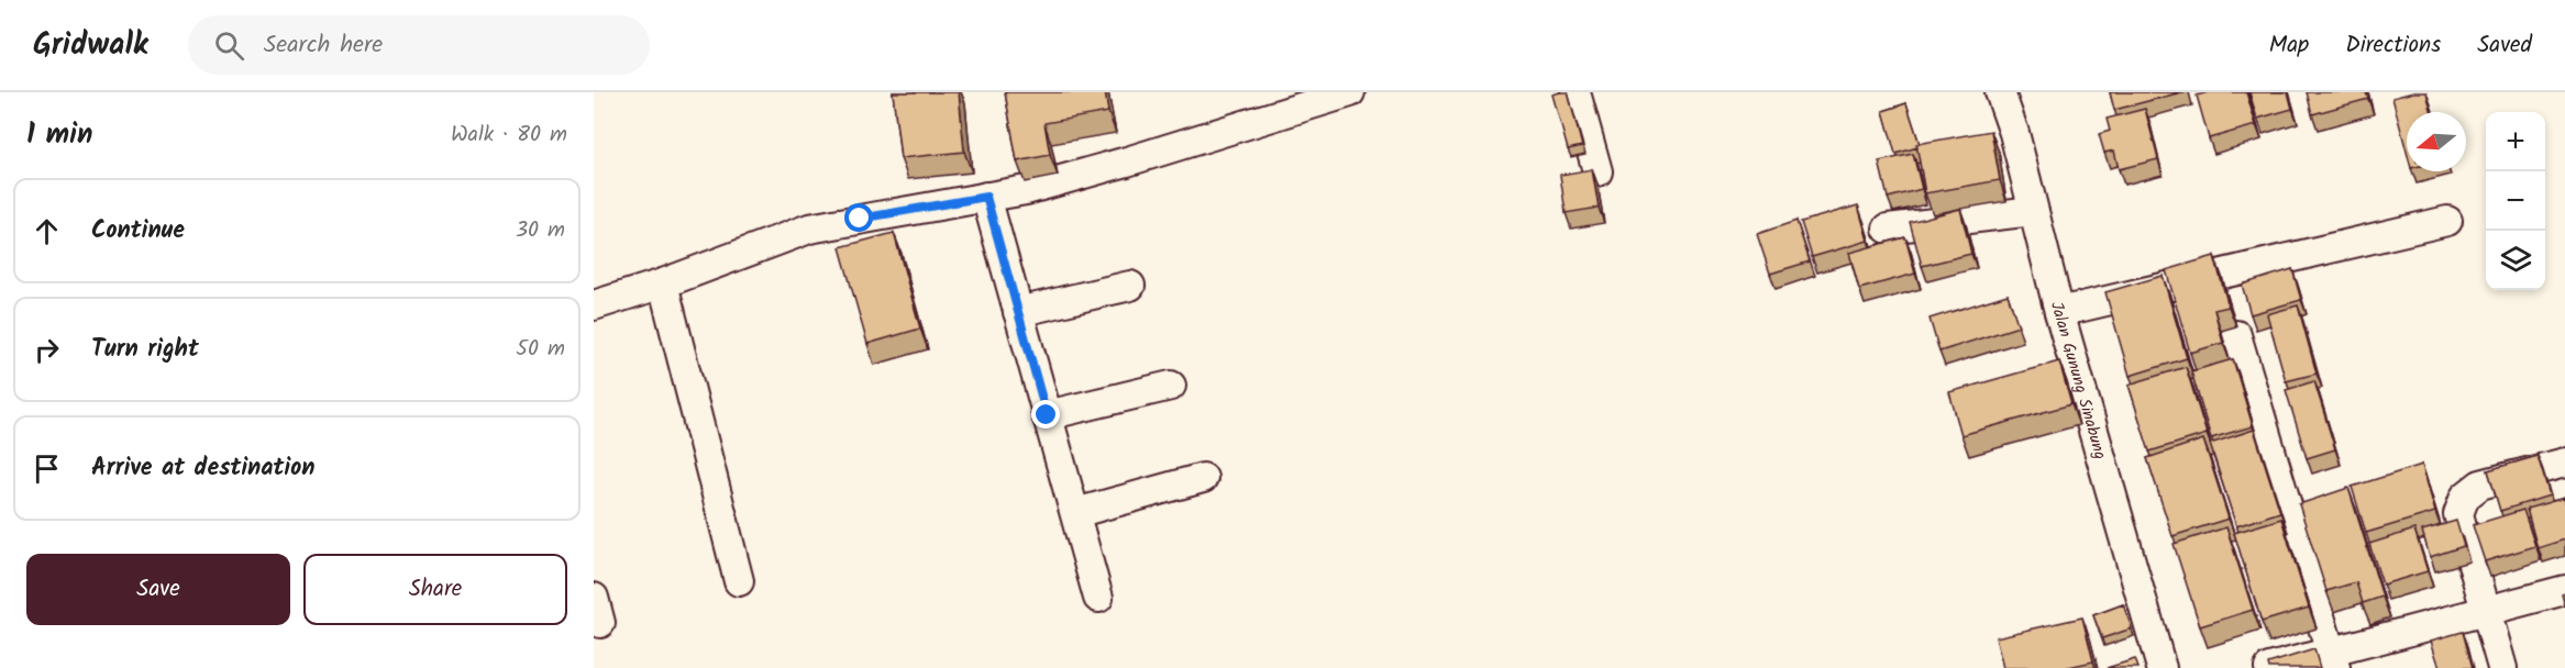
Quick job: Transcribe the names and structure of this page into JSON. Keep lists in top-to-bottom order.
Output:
{
  "streets": {
    "street": ["Jalan Gunung Sinabung"]
  },
  "north": "left",
  "page": {
    "header": "Gridwalk",
    "search": "Search here",
    "nav": ["Map", "Directions", "Saved"],
    "heading": ["1 min", "Walk · 80 m"],
    "map_buttons": ["+", "−"],
    "list": [
      ["Continue", "30 m"],
      ["Turn right", "50 m"],
      "Arrive at destination"
    ],
    "buttons": ["Save", "Share"]
  }
}
